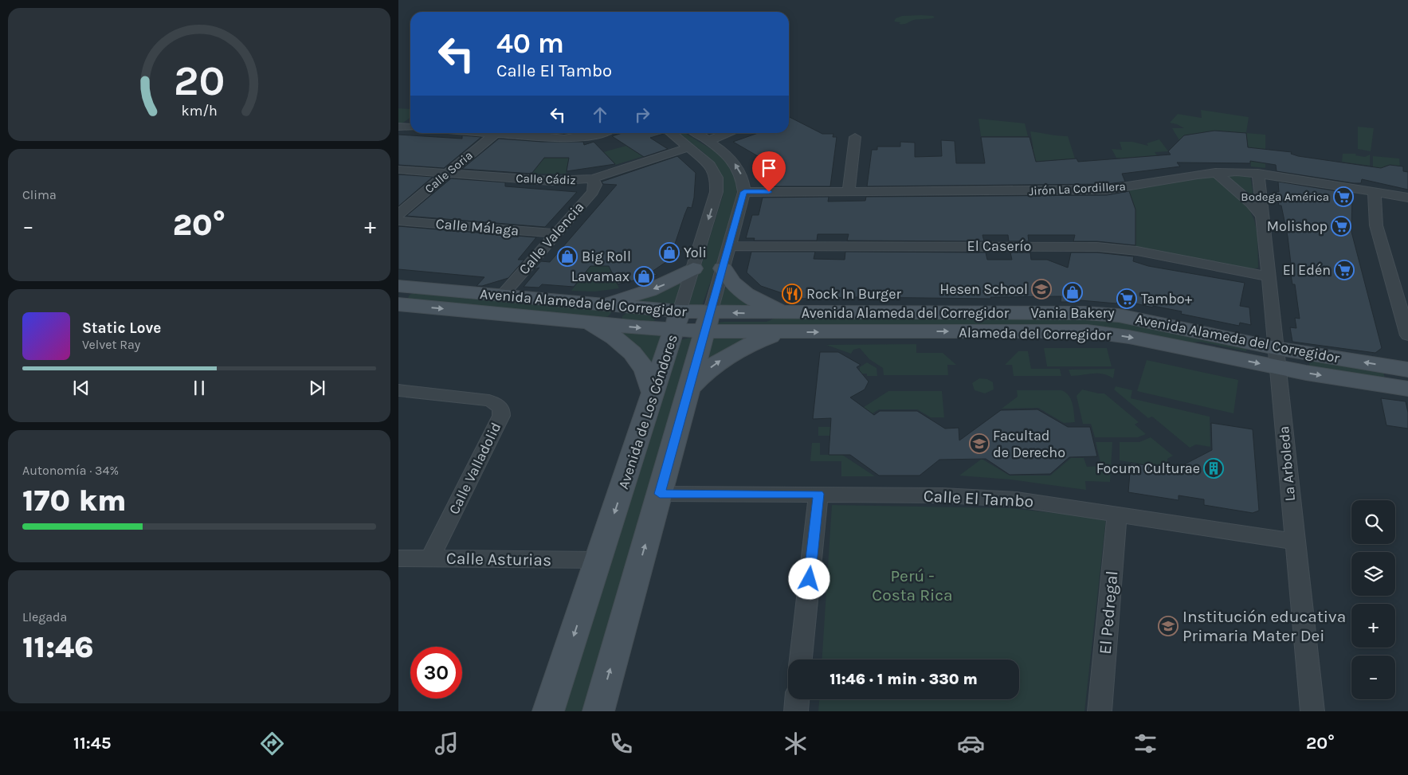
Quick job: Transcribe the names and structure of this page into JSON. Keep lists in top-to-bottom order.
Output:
{
  "streets": {
    "main road": ["Avenida Alameda del Corregidor", "Alameda del Corregidor", "Avenida de Los Cóndores"],
    "street": [
      "Calle Soria",
      "Calle Cádiz",
      "Jirón La Cordillera",
      "Calle Málaga",
      "Calle Valencia",
      "El Caserío",
      "La Arboleda",
      "Calle Valladolid",
      "Calle El Tambo",
      "Calle Asturias",
      "El Pedregal"
    ]
  },
  "crossings": [
    ["Calle Soria", "Calle Cádiz"],
    ["Calle Cádiz", "Calle Valencia"],
    ["Calle Cádiz", "Avenida de Los Cóndores"],
    ["Jirón La Cordillera", "La Arboleda"],
    ["Calle Málaga", "Calle Valencia"],
    ["Calle Valencia", "Avenida Alameda del Corregidor"],
    ["El Caserío", "La Arboleda"],
    ["Avenida Alameda del Corregidor", "Alameda del Corregidor"],
    ["Avenida Alameda del Corregidor", "Avenida de Los Cóndores"],
    ["Avenida Alameda del Corregidor", "La Arboleda"],
    ["Alameda del Corregidor", "La Arboleda"],
    ["Avenida de Los Cóndores", "Calle Asturias"],
    ["La Arboleda", "Calle El Tambo"],
    ["Calle Valladolid", "Calle Asturias"],
    ["Calle El Tambo", "El Pedregal"]
  ],
  "parks": ["Perú - Costa Rica"],
  "places": {
    "supermarket": [
      "Bodega América",
      "Molishop",
      "El Edén",
      "Tambo+"
    ],
    "shop": [
      "Yoli",
      "Big Roll",
      "Lavamax",
      "Vania Bakery"
    ],
    "school or university": ["Hesen School", "Facultad de Derecho", "Institución educativa Primaria Mater Dei"],
    "restaurant": ["Rock In Burger"],
    "building": ["Focum Culturae"]
  },
  "page": {
    "turn": ["40 m", "Calle El Tambo"],
    "tile": [
      "Clima",
      ["Autonomía · 34%", "170 km"],
      ["Llegada", "11:46"]
    ],
    "heat": ["−", "20°", "+"],
    "song": ["Static Love", "Velvet Ray"],
    "map_buttons": ["+", "−"],
    "limit": "30",
    "trip": "11:46 · 1 min · 330 m",
    "tabs": ["11:45", "20°"],
    "gauge": ["20", "km/h"]
  }
}
